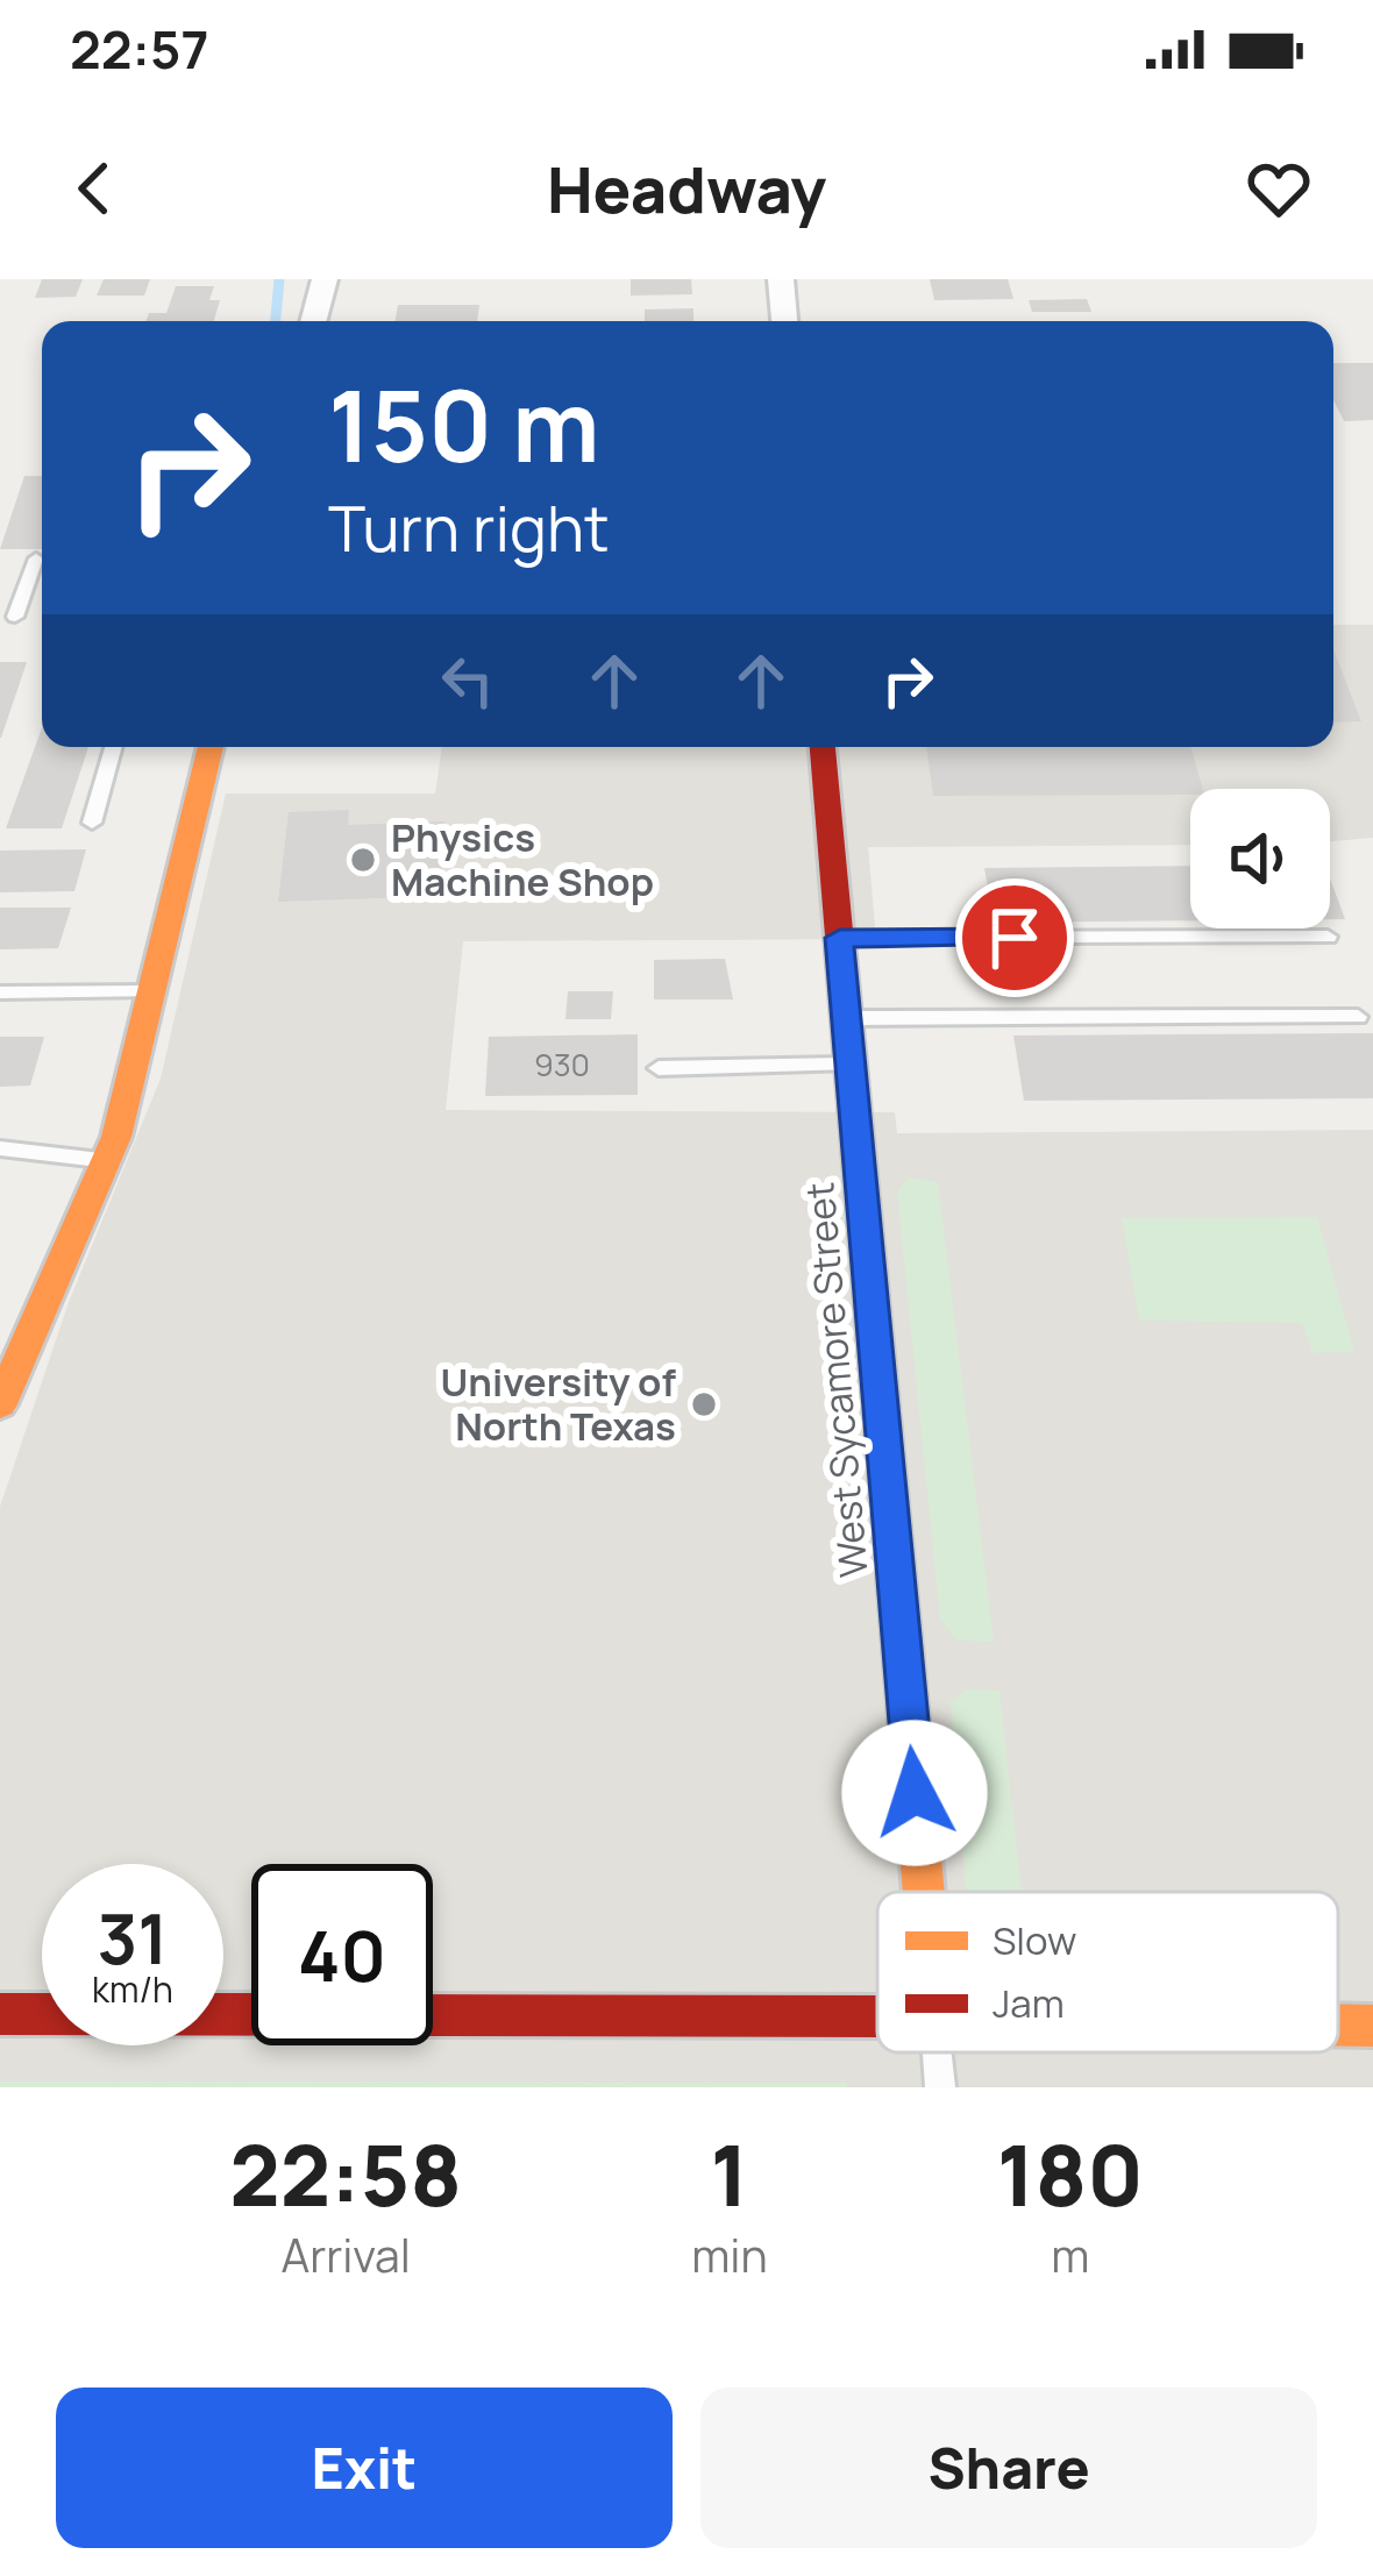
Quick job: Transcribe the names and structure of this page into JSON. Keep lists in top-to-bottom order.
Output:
{
  "streets": {
    "street": ["West Sycamore Street"]
  },
  "places": ["Physics Machine Shop", "University of North Texas"],
  "house_numbers": ["930"],
  "legend": ["Slow", "Jam"],
  "page": {
    "status": "22:57",
    "header": "Headway",
    "turn": ["150 m", "Turn right"],
    "speed": "31 km/h",
    "limit": "40",
    "eta": [
      "22:58",
      "Arrival",
      "1",
      "min",
      "180",
      "m"
    ],
    "buttons": ["Exit", "Share"]
  }
}
